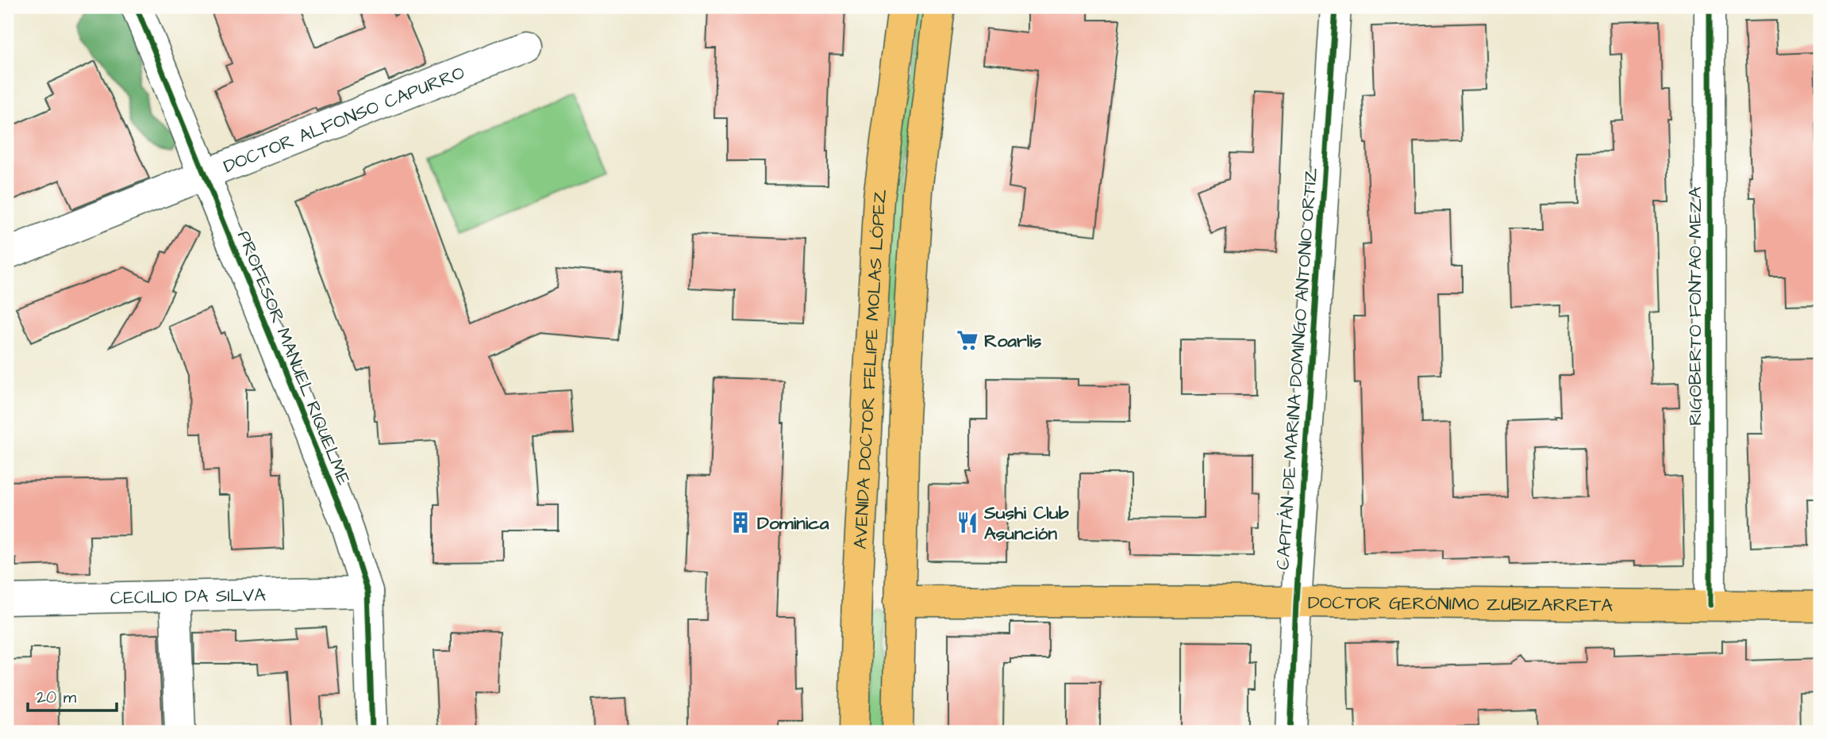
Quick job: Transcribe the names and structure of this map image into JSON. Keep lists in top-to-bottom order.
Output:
{
  "streets": {
    "main road": ["AVENIDA DOCTOR FELIPE MOLAS LÓPEZ", "DOCTOR GERÓNIMO ZUBIZARRETA"],
    "street": [
      "DOCTOR ALFONSO CAPURRO",
      "RIGOBERTO FONTAO MEZA",
      "PROFESOR MANUEL RIQUELME",
      "CAPITÁN DE MARINA DOMINGO ANTONIO ORTIZ",
      "CECILIO DA SILVA"
    ]
  },
  "crossings": [
    ["DOCTOR ALFONSO CAPURRO", "PROFESOR MANUEL RIQUELME"],
    ["RIGOBERTO FONTAO MEZA", "DOCTOR GERÓNIMO ZUBIZARRETA"],
    ["PROFESOR MANUEL RIQUELME", "CECILIO DA SILVA"],
    ["AVENIDA DOCTOR FELIPE MOLAS LÓPEZ", "DOCTOR GERÓNIMO ZUBIZARRETA"],
    ["CAPITÁN DE MARINA DOMINGO ANTONIO ORTIZ", "DOCTOR GERÓNIMO ZUBIZARRETA"]
  ],
  "places": {
    "supermarket": ["Roarlis"],
    "building": ["Dominica"],
    "restaurant": ["Sushi Club Asunción"]
  },
  "scale_bar": "20 m"
}
